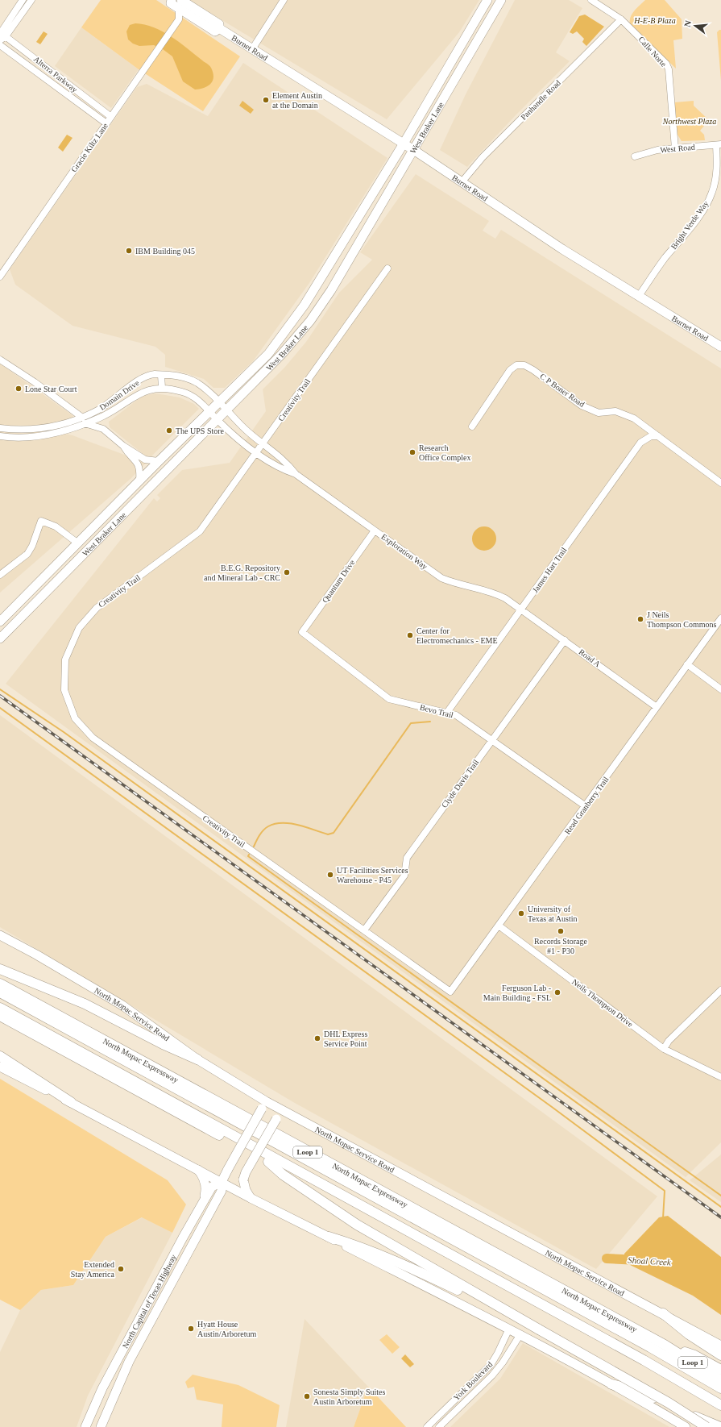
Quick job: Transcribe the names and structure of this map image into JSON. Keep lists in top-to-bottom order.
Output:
{
  "streets": {
    "highway": ["North Mopac Expressway", "Loop 1"],
    "main road": [
      "Burnet Road",
      "West Braker Lane",
      "North Mopac Service Road",
      "North Capital of Texas Highway"
    ],
    "street": [
      "Calle Norte",
      "Alterra Parkway",
      "Panhandle Road",
      "Gracie Kiltz Lane",
      "West Road",
      "Bright Verde Way",
      "C P Boner Road",
      "Domain Drive",
      "Creativity Trail",
      "Exploration Way",
      "James Hart Trail",
      "Quantum Drive",
      "Road A",
      "Bevo Trail",
      "Clyde Davis Trail",
      "Read Granberry Trail",
      "Neils Thompson Drive",
      "York Boulevard"
    ]
  },
  "crossings": [
    ["Burnet Road", "Panhandle Road"],
    ["Burnet Road", "West Braker Lane"],
    ["Burnet Road", "Bright Verde Way"],
    ["Calle Norte", "Panhandle Road"],
    ["Calle Norte", "West Road"],
    ["Alterra Parkway", "Gracie Kiltz Lane"],
    ["West Braker Lane", "Domain Drive"],
    ["West Braker Lane", "Exploration Way"],
    ["West Road", "Bright Verde Way"],
    ["C P Boner Road", "James Hart Trail"],
    ["Domain Drive", "Exploration Way"],
    ["Creativity Trail", "Exploration Way"],
    ["Creativity Trail", "Clyde Davis Trail"],
    ["Creativity Trail", "Read Granberry Trail"],
    ["Exploration Way", "James Hart Trail"],
    ["Exploration Way", "Quantum Drive"],
    ["Exploration Way", "Road A"],
    ["James Hart Trail", "Road A"],
    ["James Hart Trail", "Bevo Trail"],
    ["Quantum Drive", "Bevo Trail"],
    ["Road A", "Clyde Davis Trail"],
    ["Road A", "Read Granberry Trail"],
    ["Bevo Trail", "Clyde Davis Trail"],
    ["Bevo Trail", "Read Granberry Trail"],
    ["Read Granberry Trail", "Neils Thompson Drive"],
    ["North Mopac Service Road", "North Capital of Texas Highway"]
  ],
  "water": ["Shoal Creek"],
  "parks": ["H-E-B Plaza", "Northwest Plaza"],
  "places": [
    "Element Austin at the Domain",
    "IBM Building 045",
    "Lone Star Court",
    "The UPS Store",
    "Research Office Complex",
    "B.E.G. Repository and Mineral Lab - CRC",
    "J Neils Thompson Commons",
    "Center for Electromechanics - EME",
    "UT Facilities Services Warehouse - P45",
    "University of Texas at Austin",
    "Records Storage #1 - P30",
    "Ferguson Lab - Main Building - FSL",
    "DHL Express Service Point",
    "Extended Stay America",
    "Hyatt House Austin/Arboretum",
    "Sonesta Simply Suites Austin Arboretum"
  ],
  "north": "left"
}
